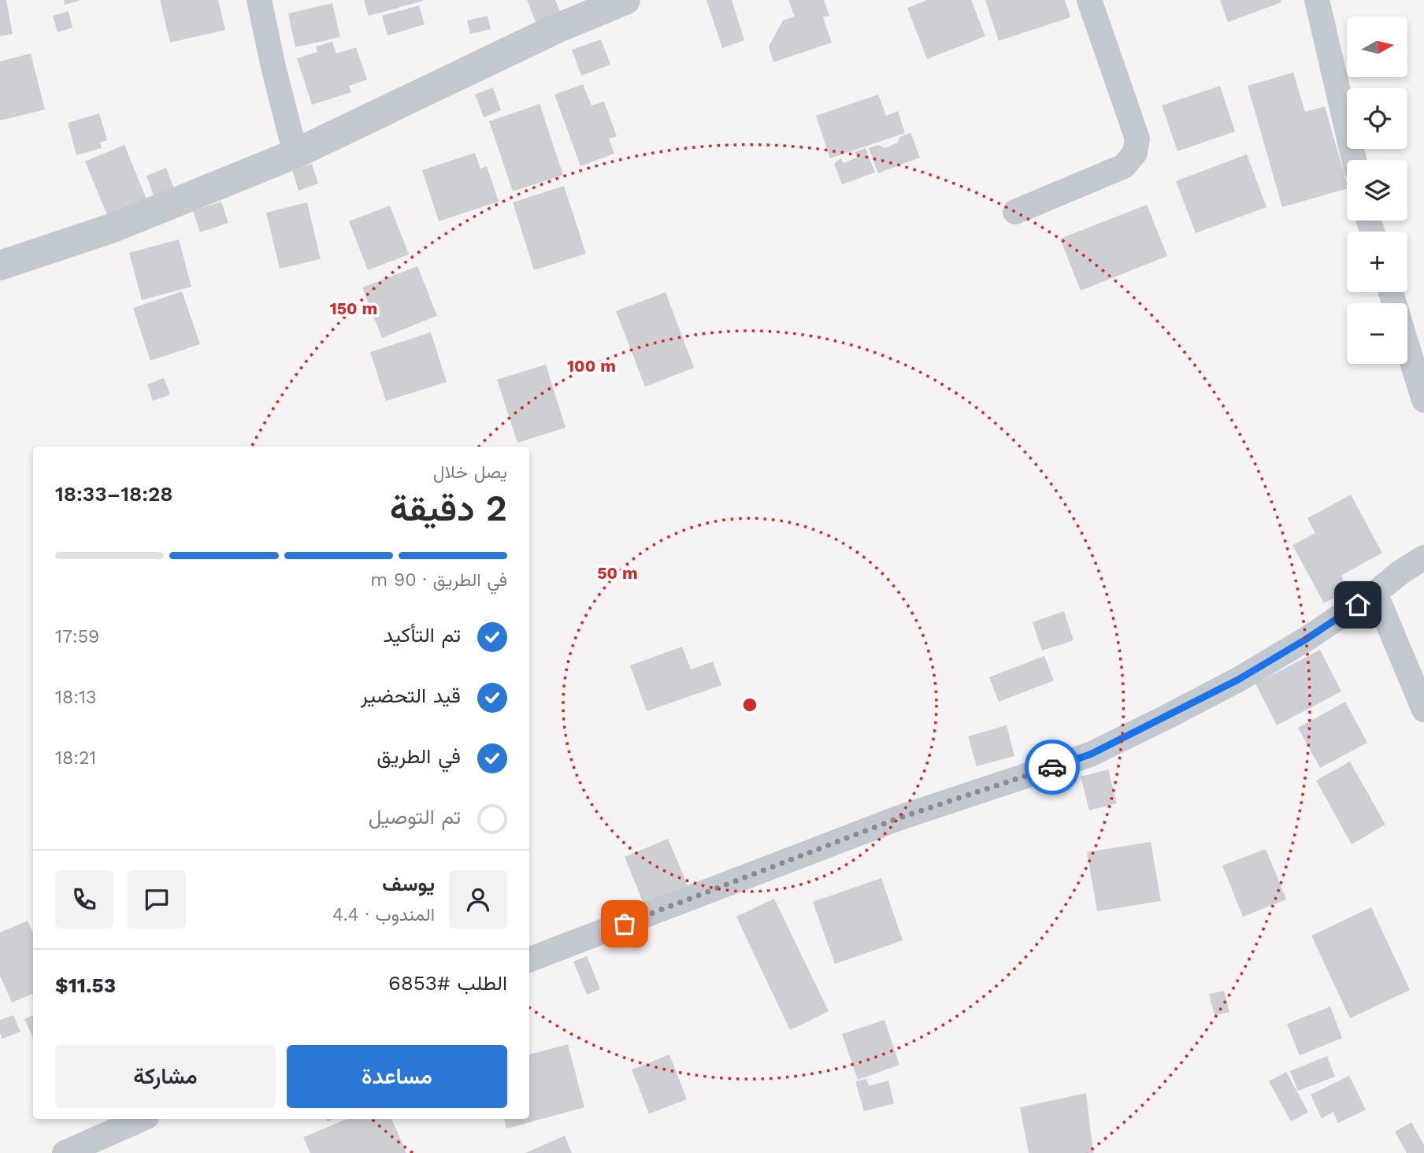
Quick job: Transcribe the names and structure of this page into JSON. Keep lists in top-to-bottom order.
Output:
{
  "north": "right",
  "page": {
    "map_buttons": ["+", "−"],
    "heading": ["2 دقيقة", "يصل خلال", "18:28–18:33"],
    "panel": [
      "يوسف",
      "المندوب · 4.4",
      "الطلب #6853",
      "$11.53"
    ],
    "bar": "في الطريق · 90 m",
    "list": [
      ["تم التأكيد", "17:59"],
      ["قيد التحضير", "18:13"],
      ["في الطريق", "18:21"],
      "تم التوصيل"
    ],
    "buttons": ["مساعدة", "مشاركة"]
  },
  "rings": ["150 m", "100 m", "50 m"]
}
